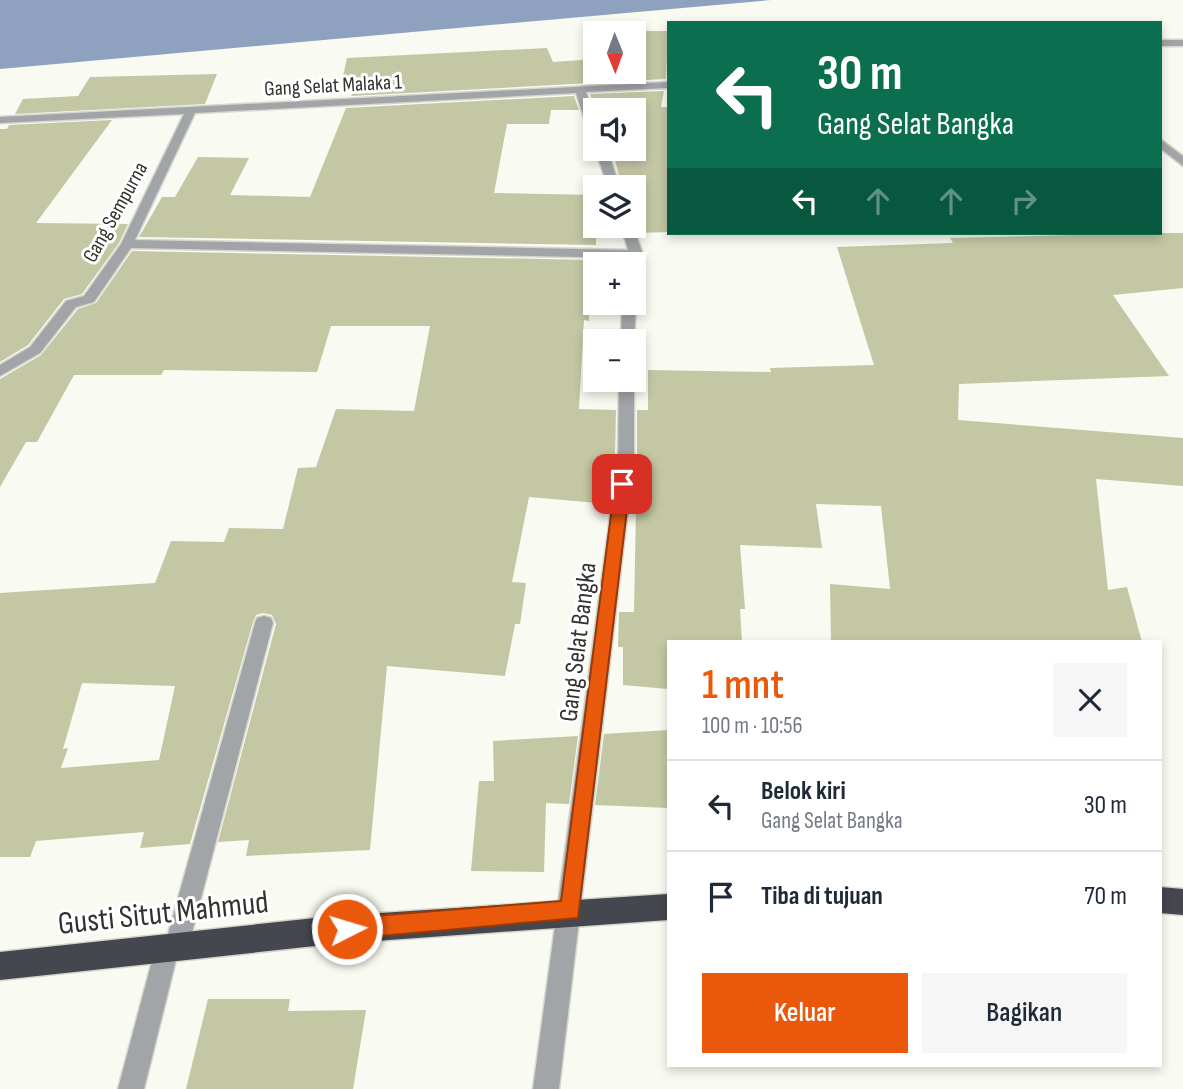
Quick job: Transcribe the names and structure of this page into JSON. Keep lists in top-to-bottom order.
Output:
{
  "streets": {
    "highway": ["Gusti Situt Mahmud"],
    "street": ["Gang Selat Malaka 1", "Gang Sempurna", "Gang Selat Bangka"]
  },
  "crossings": [
    ["Gang Selat Malaka 1", "Gang Sempurna"],
    ["Gang Selat Bangka", "Gusti Situt Mahmud"]
  ],
  "north": "bottom",
  "page": {
    "map_buttons": ["+", "−"],
    "turn": ["30 m", "Gang Selat Bangka"],
    "heading": ["1 mnt", "100 m · 10:56"],
    "list": [
      {
        "name": "Belok kiri",
        "note": "Gang Selat Bangka",
        "value": "30 m"
      },
      {
        "name": "Tiba di tujuan",
        "value": "70 m"
      }
    ],
    "buttons": ["Keluar", "Bagikan"]
  }
}
